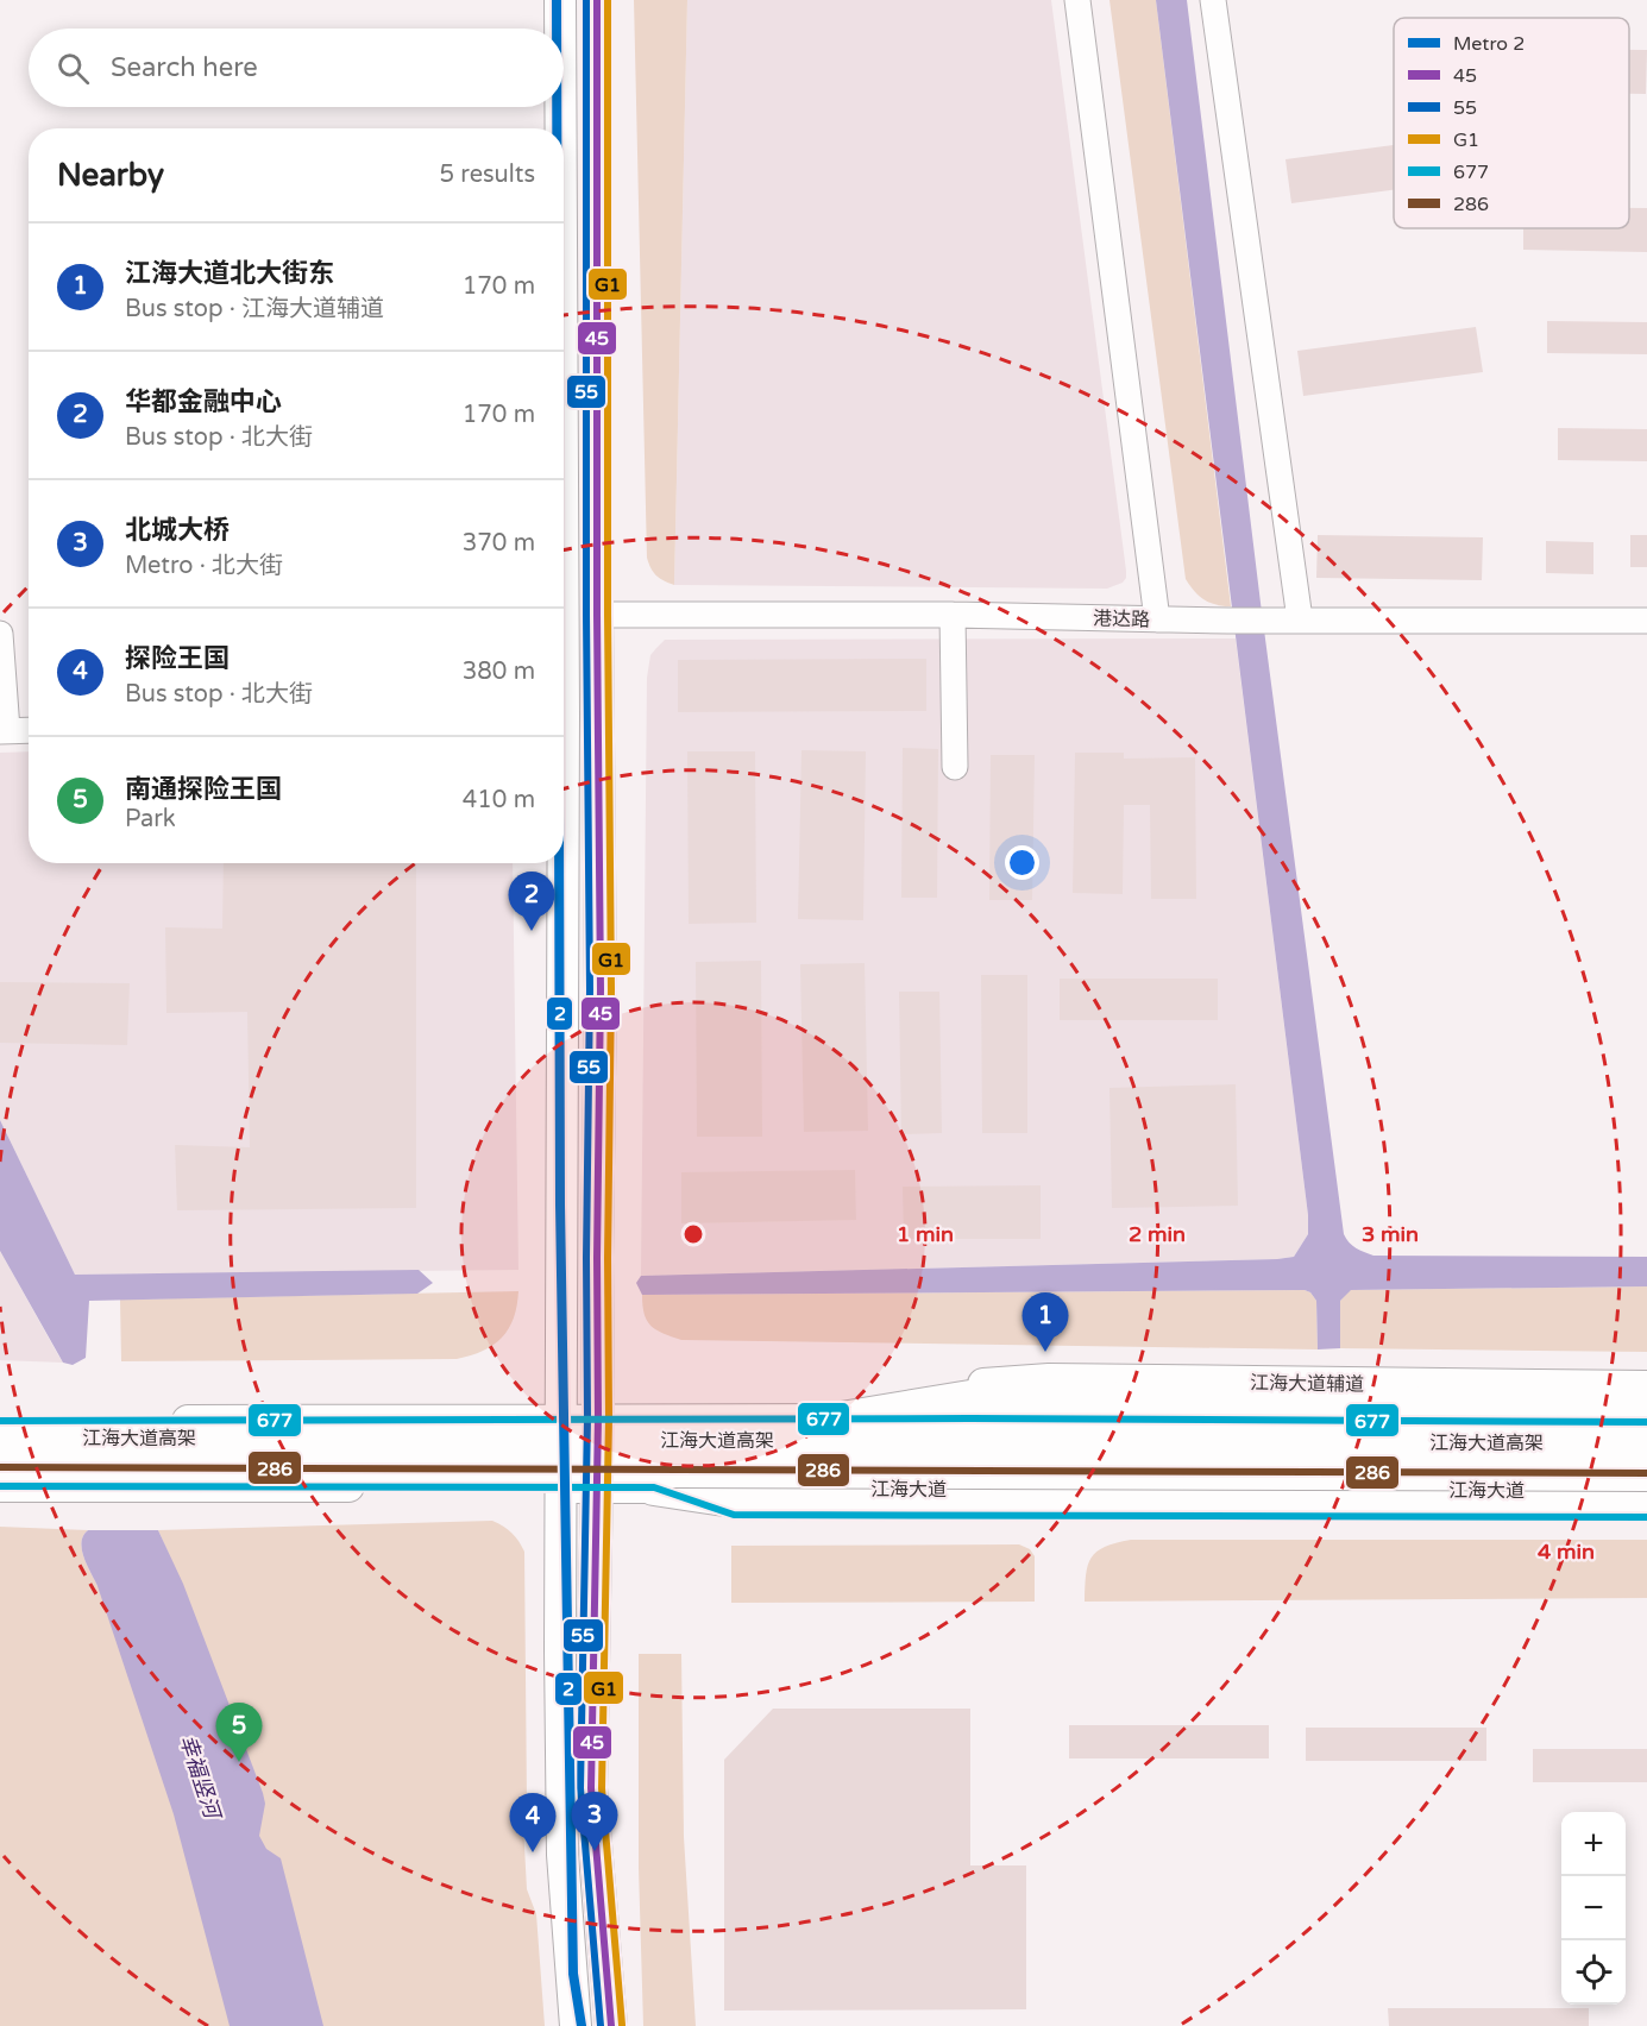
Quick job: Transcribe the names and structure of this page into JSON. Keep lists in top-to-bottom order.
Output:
{
  "streets": {
    "highway": ["江海大道高架"],
    "main road": ["江海大道辅道", "江海大道"],
    "street": ["港达路"]
  },
  "water": ["幸福竖河"],
  "lines": [
    "metro line 2",
    "transit line 45",
    "transit line 55",
    "transit line G1",
    "transit line 677",
    "transit line 286"
  ],
  "legend": [
    "Metro 2",
    "45",
    "55",
    "G1",
    "677",
    "286"
  ],
  "page": {
    "search": "Search here",
    "heading": ["Nearby", "5 results"],
    "list": [
      {
        "mark": "1",
        "name": "江海大道北大街东",
        "note": "Bus stop · 江海大道辅道",
        "value": "170 m"
      },
      {
        "mark": "2",
        "name": "华都金融中心",
        "note": "Bus stop · 北大街",
        "value": "170 m"
      },
      {
        "mark": "3",
        "name": "北城大桥",
        "note": "Metro · 北大街",
        "value": "370 m"
      },
      {
        "mark": "4",
        "name": "探险王国",
        "note": "Bus stop · 北大街",
        "value": "380 m"
      },
      {
        "mark": "5",
        "name": "南通探险王国",
        "note": "Park",
        "value": "410 m"
      }
    ],
    "pins": [
      "2",
      "1",
      "5",
      "3",
      "4"
    ],
    "map_buttons": ["+", "−"]
  },
  "rings": [
    "1 min",
    "2 min",
    "3 min",
    "4 min"
  ]
}
